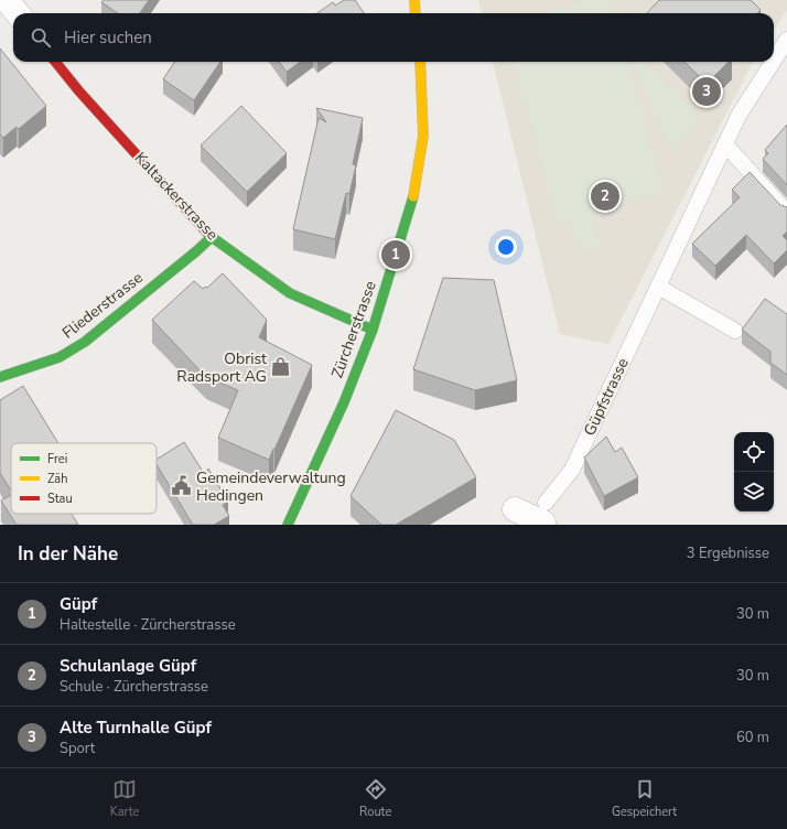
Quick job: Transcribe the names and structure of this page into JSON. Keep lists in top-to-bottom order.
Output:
{
  "streets": {
    "street": ["Kaltackerstrasse", "Fliederstrasse", "Zürcherstrasse"],
    "lane": ["Güpfstrasse"]
  },
  "crossings": [
    ["Kaltackerstrasse", "Fliederstrasse"],
    ["Kaltackerstrasse", "Zürcherstrasse"]
  ],
  "places": {
    "shop": ["Obrist Radsport AG"],
    "public building": ["Gemeindeverwaltung Hedingen"]
  },
  "legend": ["Frei", "Zäh", "Stau"],
  "page": {
    "search": "Hier suchen",
    "pins": ["3", "2", "1"],
    "heading": ["In der Nähe", "3 Ergebnisse"],
    "list": [
      {
        "mark": "1",
        "name": "Güpf",
        "note": "Haltestelle · Zürcherstrasse",
        "value": "30 m"
      },
      {
        "mark": "2",
        "name": "Schulanlage Güpf",
        "note": "Schule · Zürcherstrasse",
        "value": "30 m"
      },
      {
        "mark": "3",
        "name": "Alte Turnhalle Güpf",
        "note": "Sport",
        "value": "60 m"
      }
    ],
    "nav": ["Karte", "Route", "Gespeichert"]
  }
}
